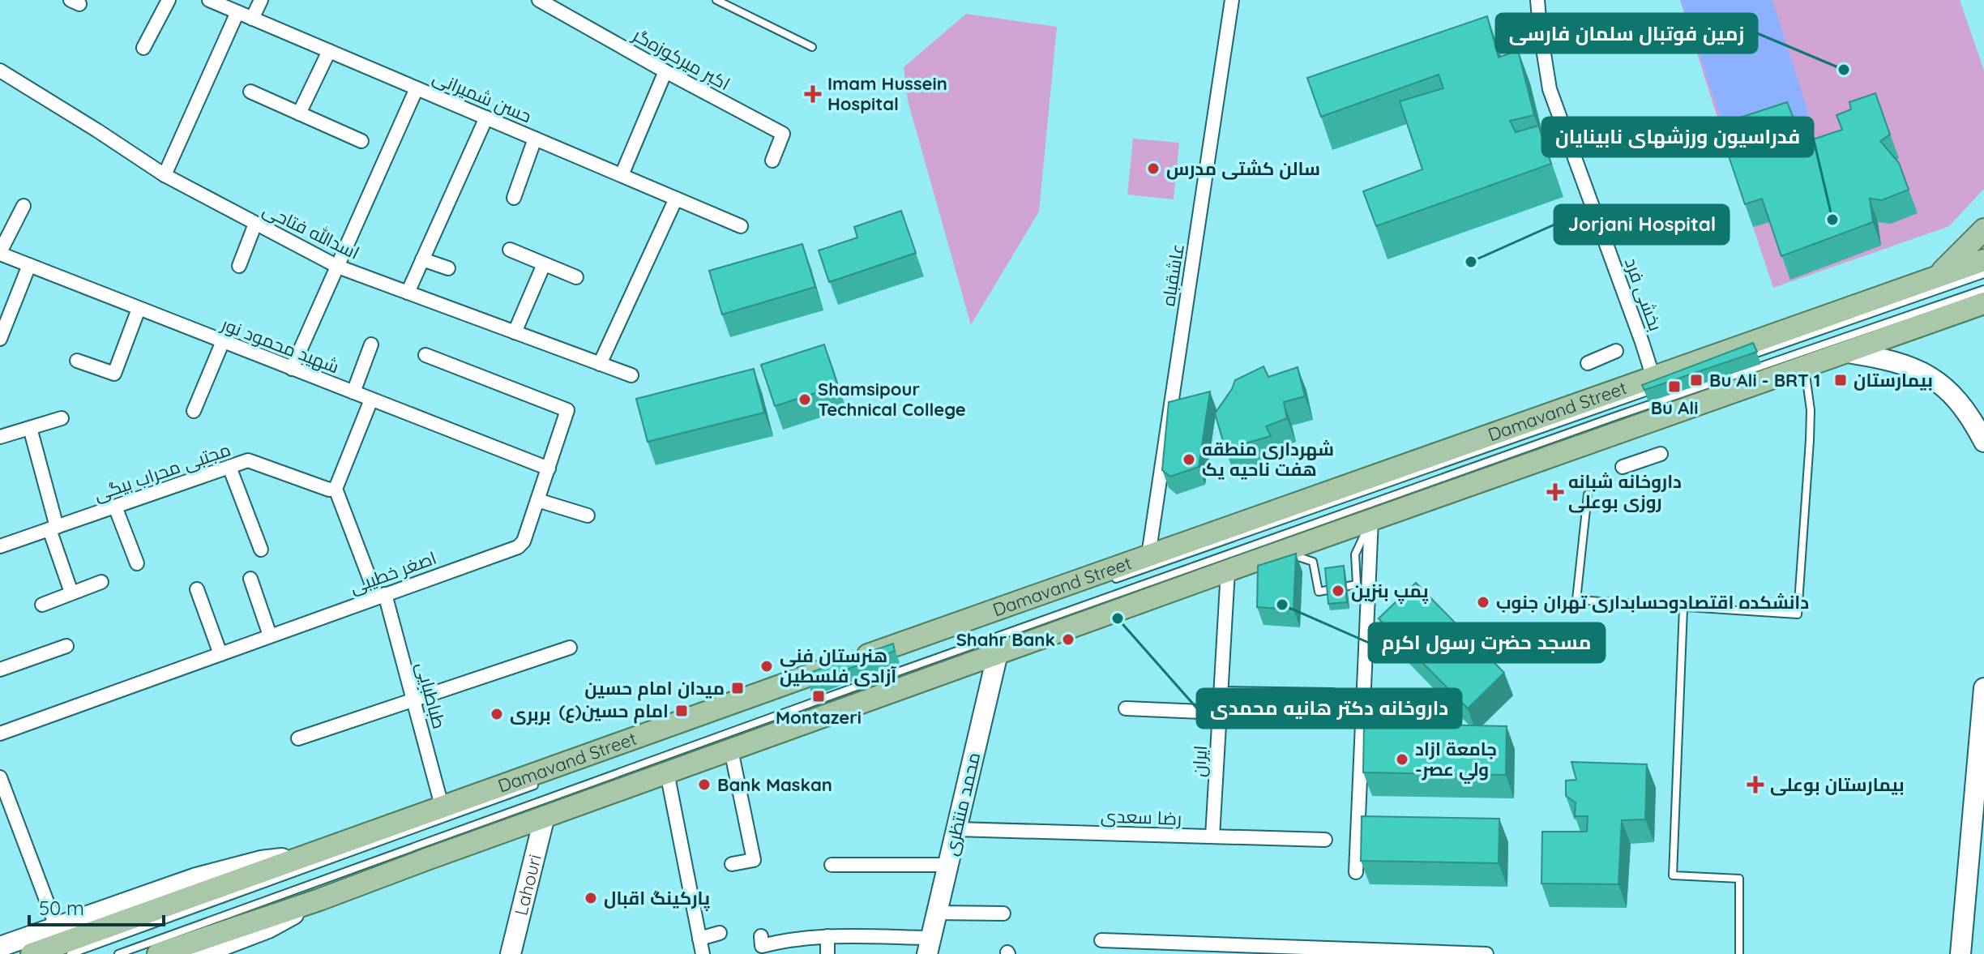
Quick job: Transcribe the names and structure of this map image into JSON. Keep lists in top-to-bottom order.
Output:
{
  "streets": {
    "main road": ["Damavand Street", "محمد منتظری", "Lahouri"],
    "street": [
      "اکبر میرکوزه‌گر",
      "حسن شمیرانی",
      "اسدالله فتاحی",
      "عاشقباه",
      "بخشی فرد",
      "شهید محمود نور",
      "مجتبی محراب بیگی",
      "اصغر خطیبی",
      "طباطبایی",
      "ایران",
      "رضا سعدی"
    ]
  },
  "crossings": [
    ["عاشقباه", "Damavand Street"],
    ["بخشی فرد", "Damavand Street"],
    ["شهید محمود نور", "اصغر خطیبی"],
    ["Damavand Street", "طباطبایی"],
    ["مجتبی محراب بیگی", "طباطبایی"],
    ["اصغر خطیبی", "طباطبایی"],
    ["ایران", "رضا سعدی"],
    ["محمد منتظری", "رضا سعدی"]
  ],
  "places": {
    "other": [
      "زمین فوتبال سلمان فارسی",
      "سالن کشتی مدرس",
      "فدراسیون ورزشهای نابینایان",
      "Jorjani Hospital",
      "Shamsipour Technical College",
      "شهرداری منطقه هفت ناحیه یک",
      "پمپ بنزین",
      "دانشکده اقتصادوحسابداری تهران جنوب",
      "مسجد حضرت رسول اکرم",
      "داروخانه دکتر هانیه محمدی",
      "Shahr Bank",
      "هنرستان فنی آزادی فلسطین",
      "بربری",
      "جامعة ازاد -ولي عصر",
      "Bank Maskan",
      "پارکینگ اقبال"
    ],
    "health": ["Imam Hussein Hospital", "داروخانه شبانه روزی بوعلی", "بیمارستان بوعلی"],
    "transit": [
      "Bu Ali - BRT 1",
      "بیمارستان",
      "Bu Ali",
      "میدان امام حسین",
      "Montazeri",
      "امام حسين(ع)"
    ]
  },
  "scale_bar": "50 m"
}
